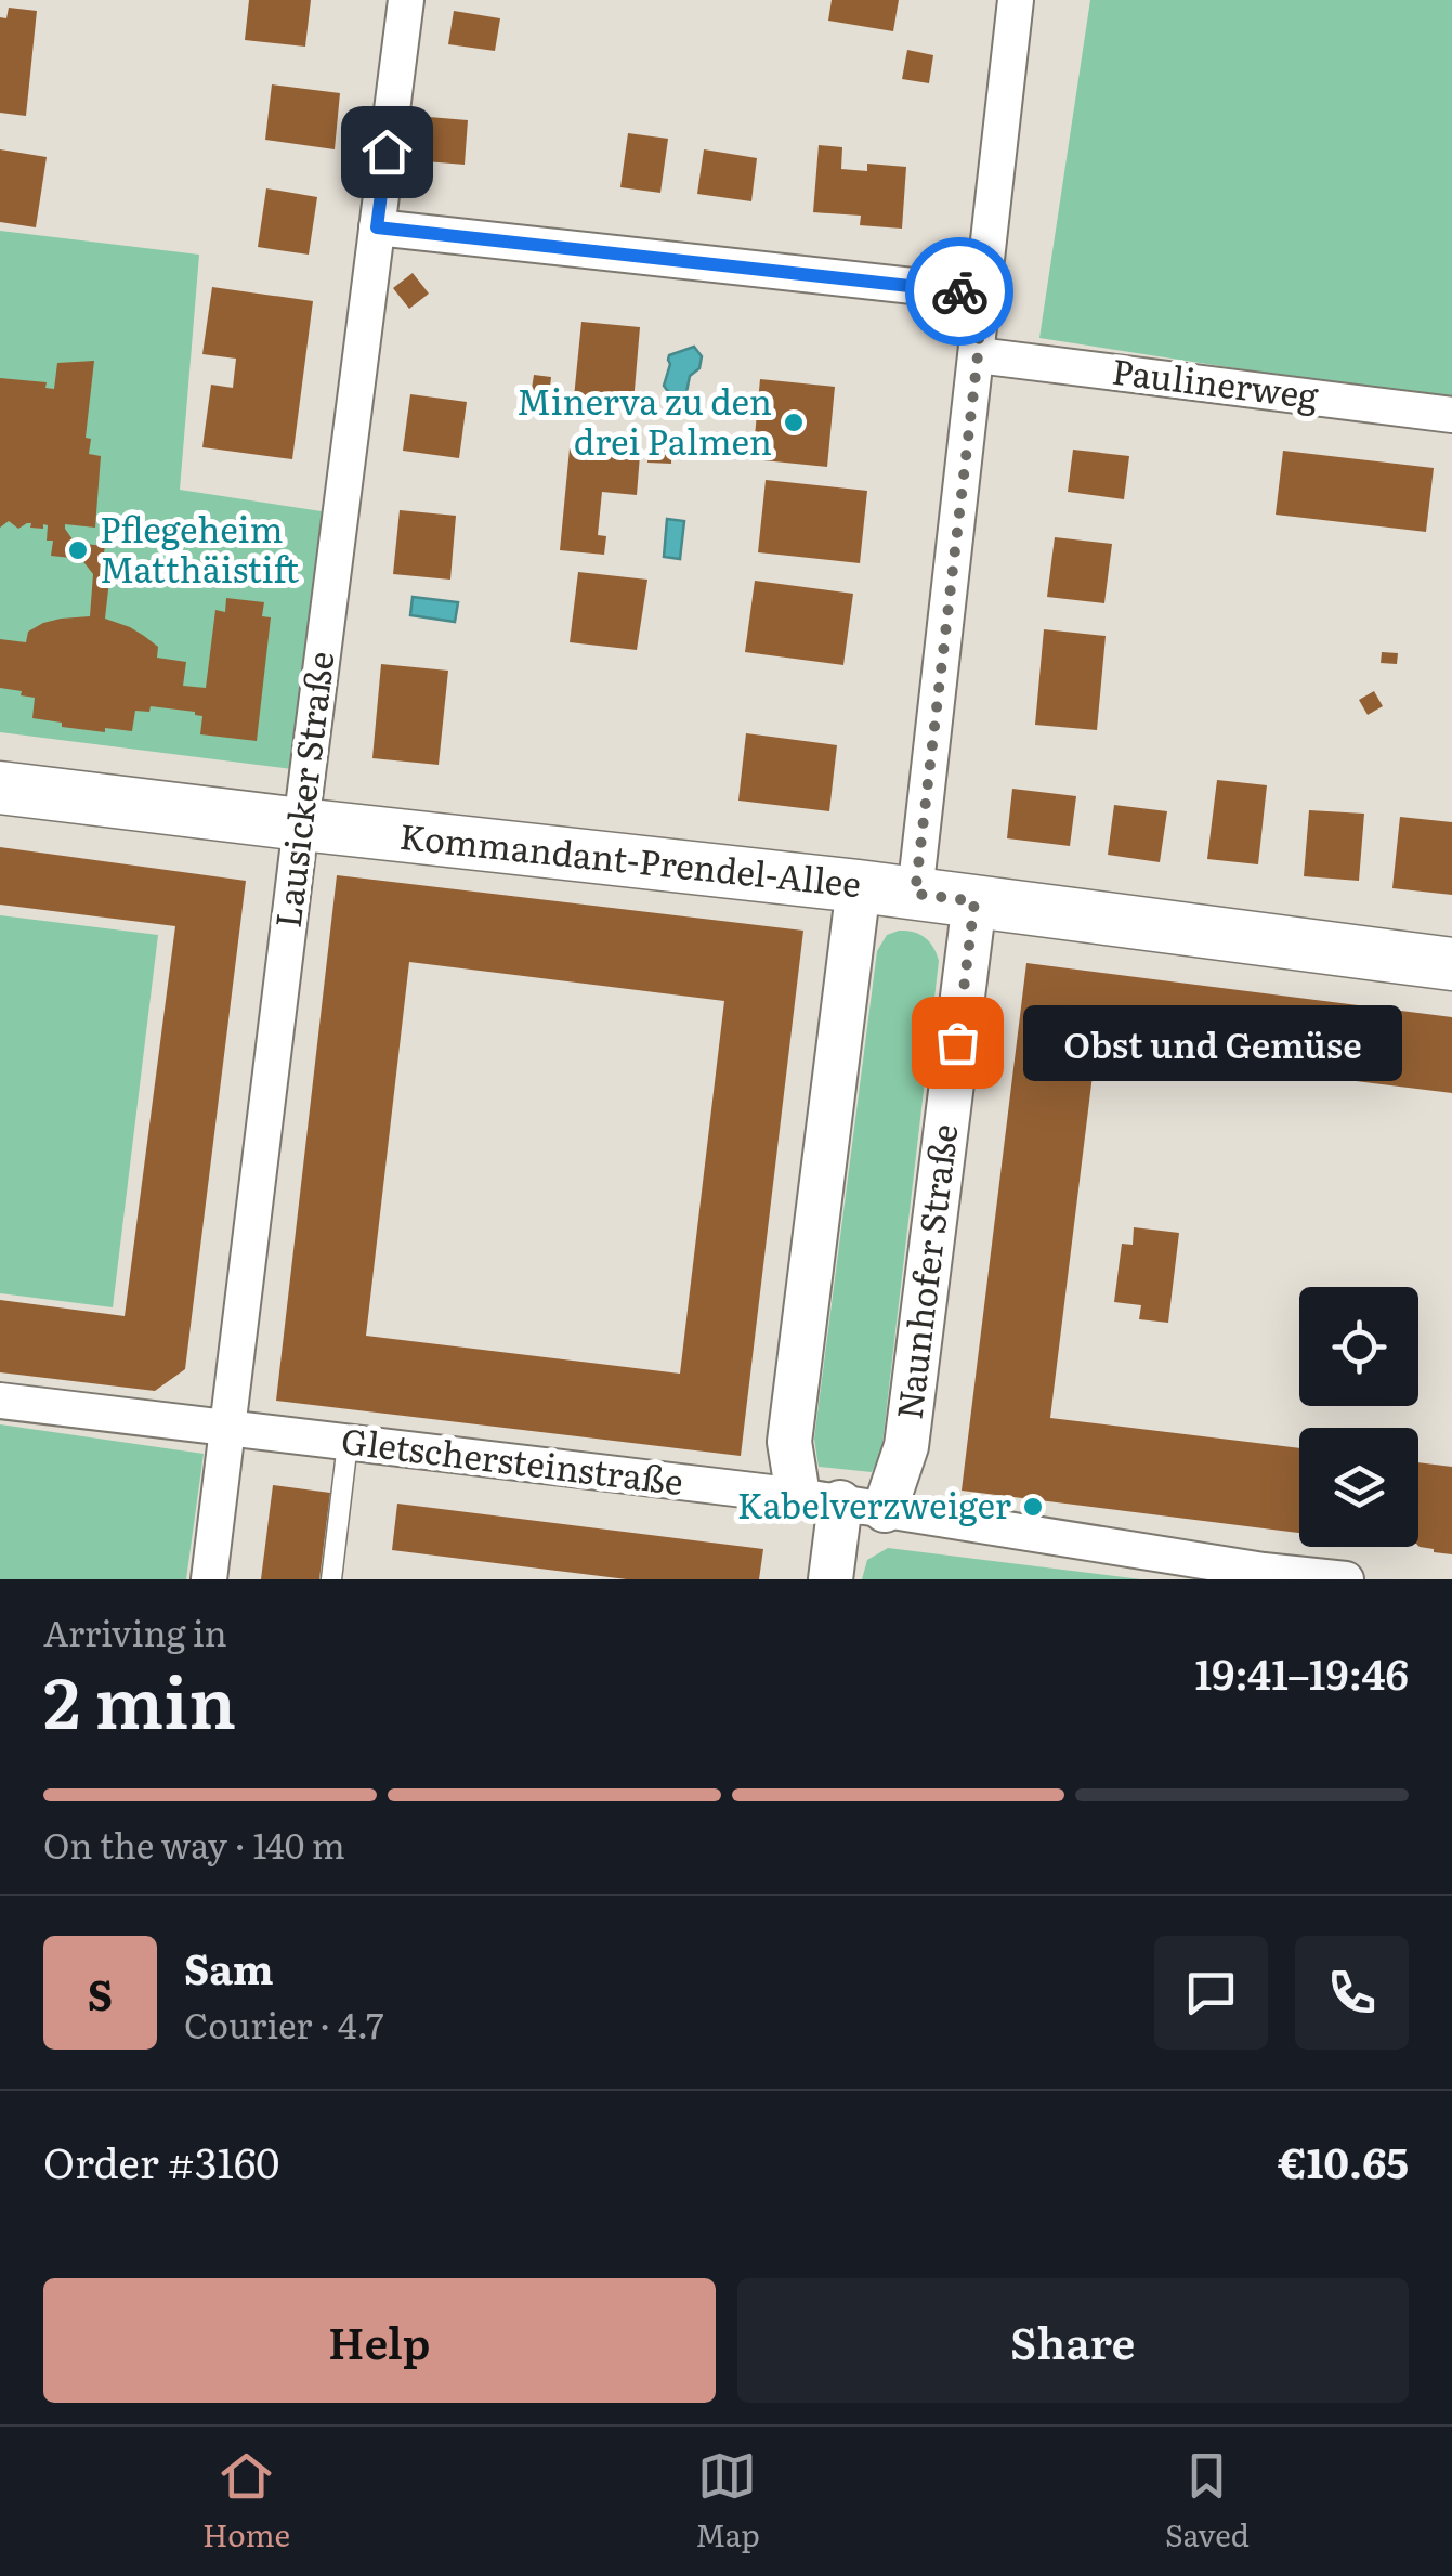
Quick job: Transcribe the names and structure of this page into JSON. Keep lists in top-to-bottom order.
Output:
{
  "streets": {
    "main road": ["Kommandant-Prendel-Allee"],
    "street": [
      "Paulinerweg",
      "Lausicker Straße",
      "Naunhofer Straße",
      "Gletschersteinstraße"
    ]
  },
  "crossings": [
    ["Lausicker Straße", "Kommandant-Prendel-Allee"],
    ["Lausicker Straße", "Gletschersteinstraße"],
    ["Kommandant-Prendel-Allee", "Naunhofer Straße"],
    ["Naunhofer Straße", "Gletschersteinstraße"]
  ],
  "places": [
    "Minerva zu den drei Palmen",
    "Pflegeheim Matthäistift",
    "Obst und Gemüse",
    "Kabelverzweiger"
  ],
  "page": {
    "bubble": "Obst und Gemüse",
    "heading": ["2 min", "Arriving in", "19:41–19:46"],
    "panel": [
      "Sam",
      "Courier · 4.7",
      "Order #3160",
      "€10.65"
    ],
    "bar": "On the way · 140 m",
    "round": "S",
    "buttons": ["Help", "Share"],
    "tabs": ["Home", "Map", "Saved"]
  }
}
